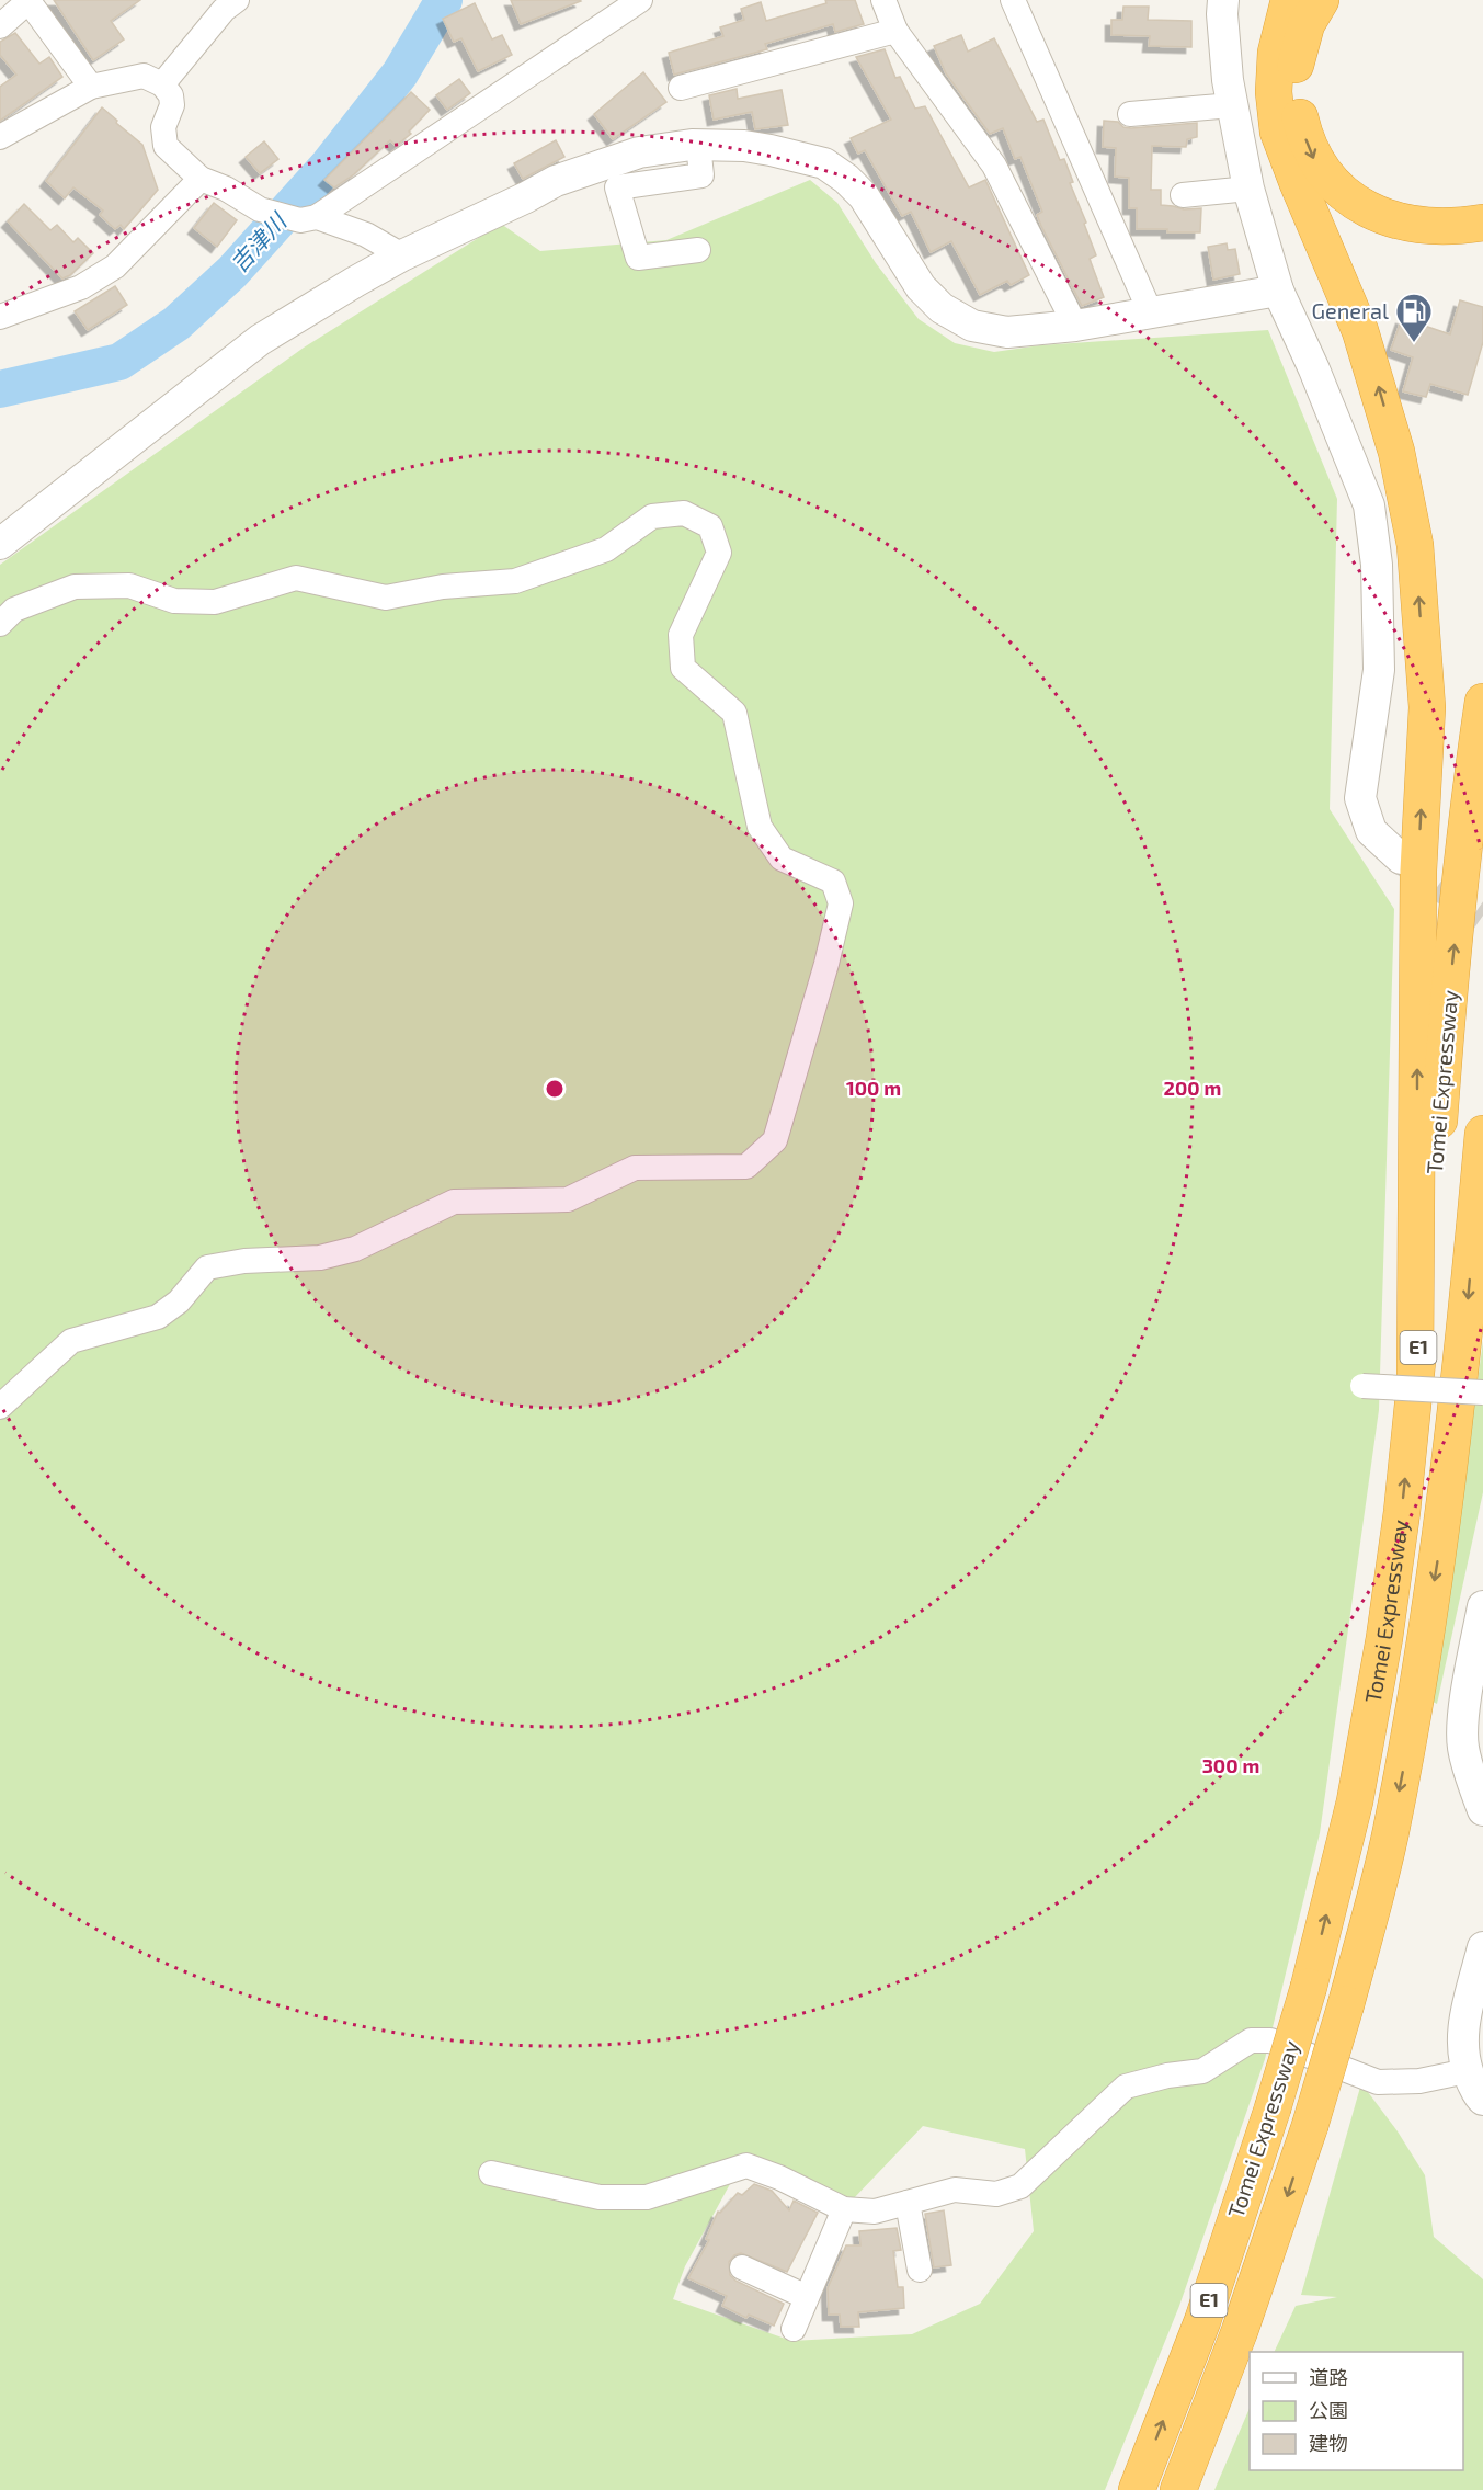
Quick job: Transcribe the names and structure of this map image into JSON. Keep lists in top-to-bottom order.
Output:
{
  "streets": {
    "highway": ["Tomei Expressway", "E1"]
  },
  "water": ["吉津川"],
  "places": {
    "fuel station": ["General"]
  },
  "legend": ["道路", "公園", "建物"],
  "rings": ["100 m", "200 m", "300 m"]
}
